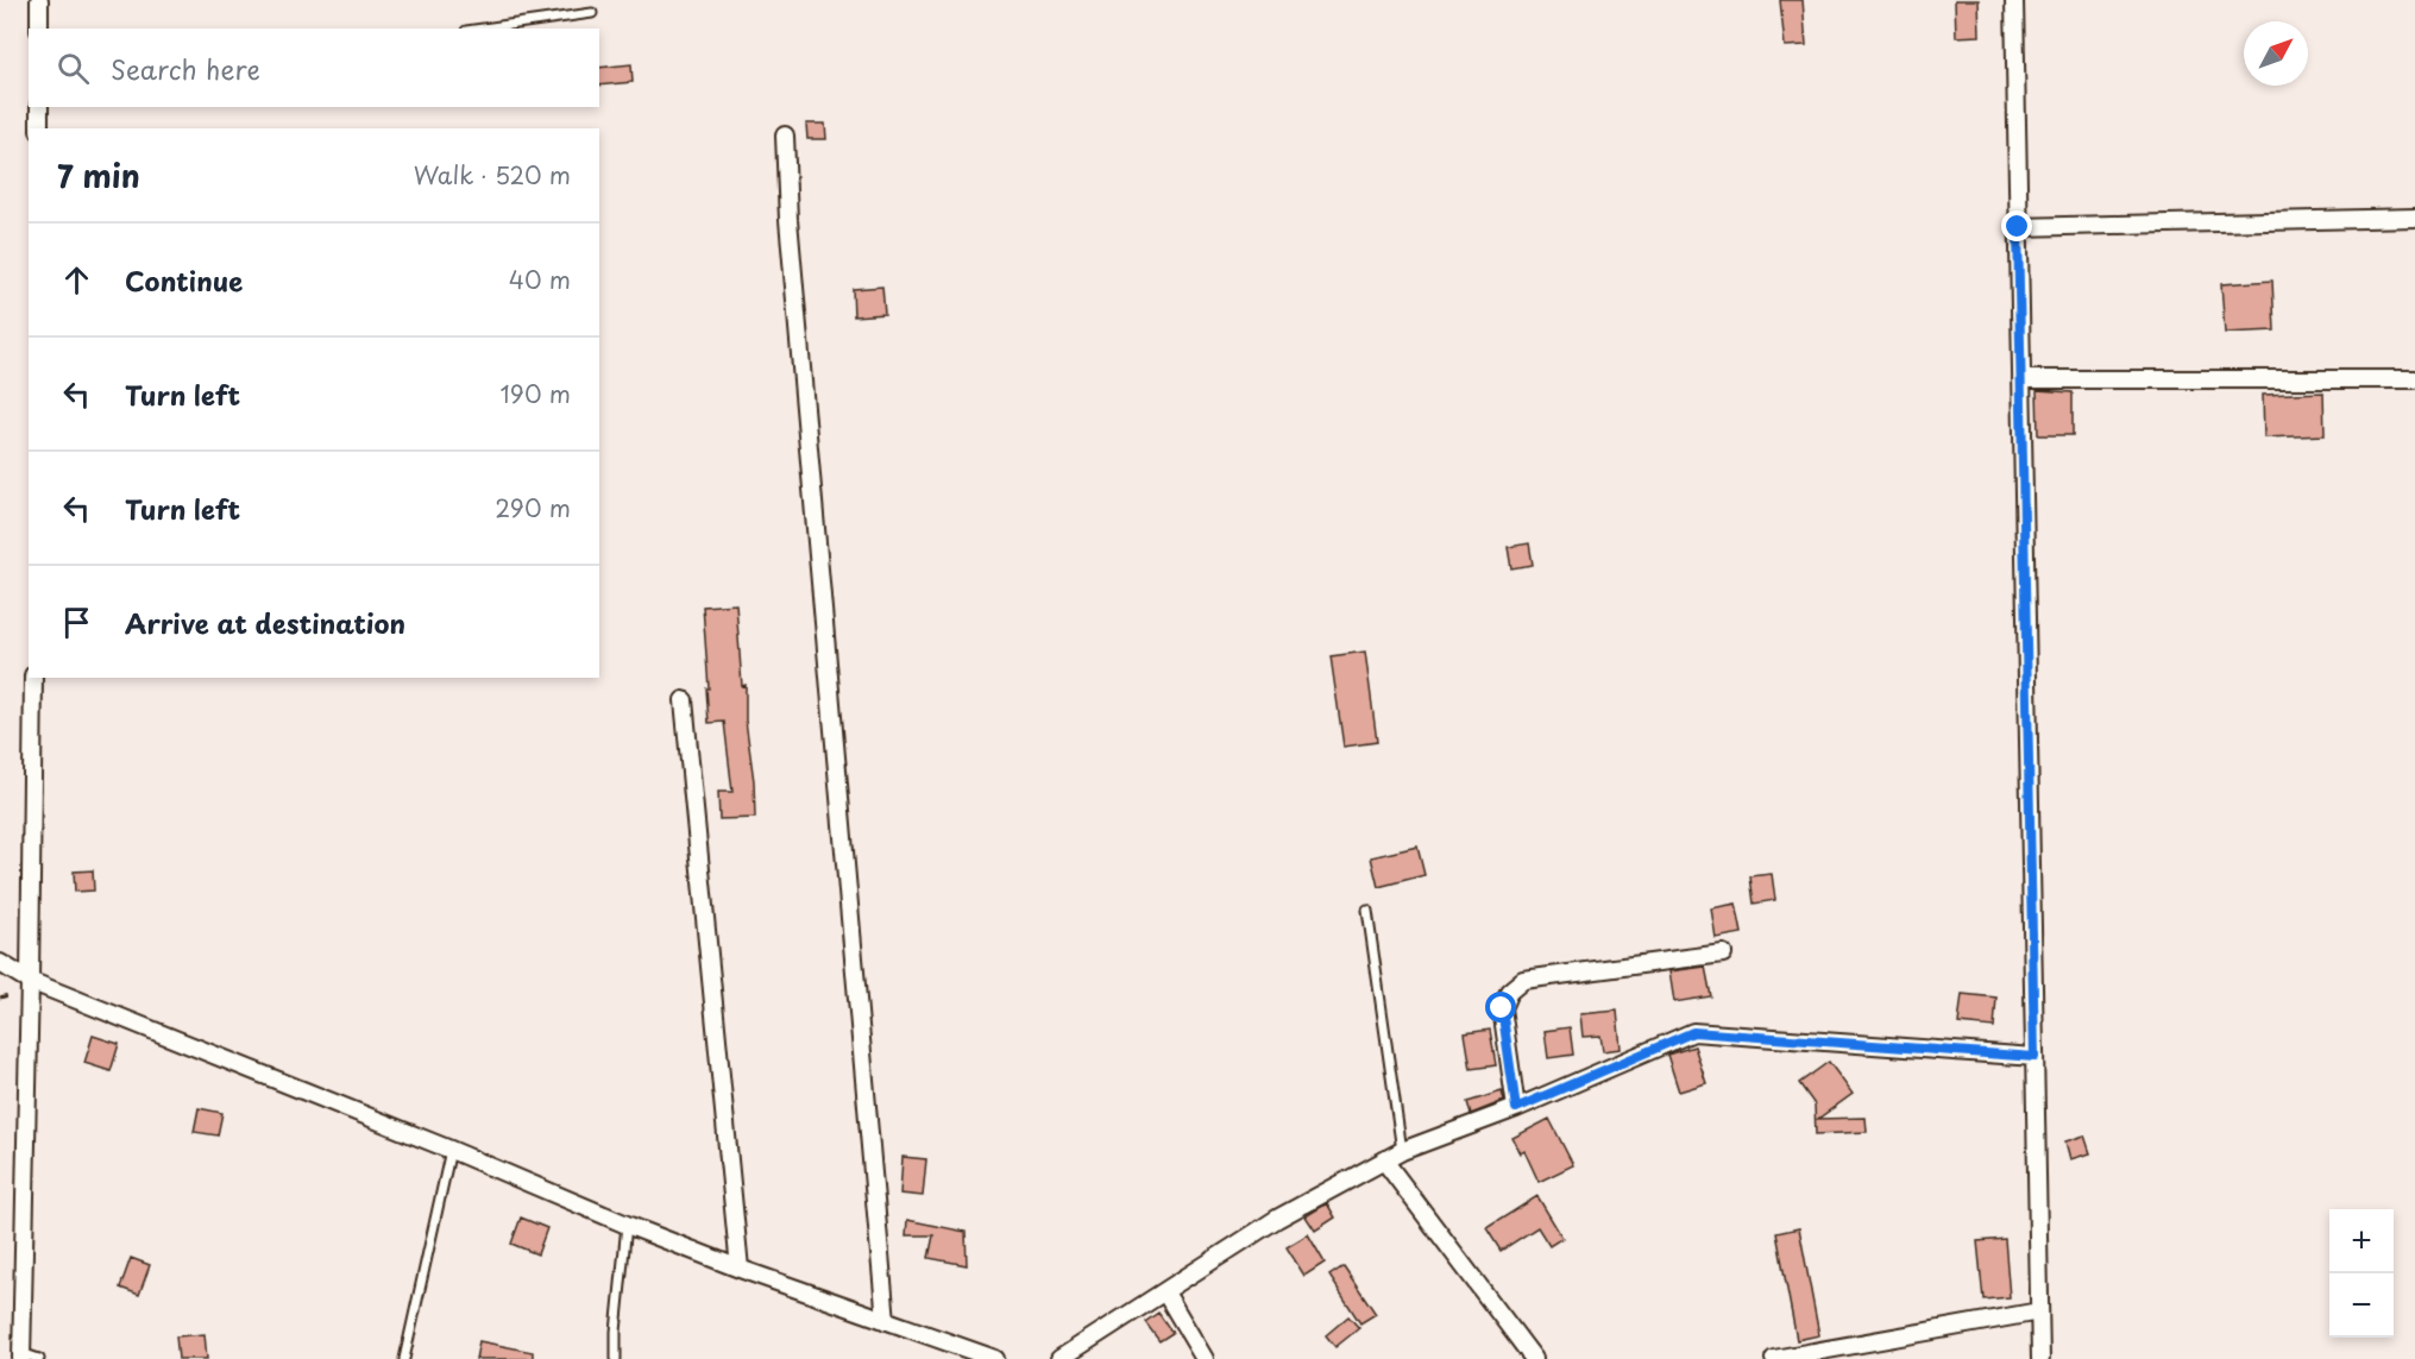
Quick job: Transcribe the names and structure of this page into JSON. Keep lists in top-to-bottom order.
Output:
{
  "north": "top right",
  "page": {
    "search": "Search here",
    "heading": ["7 min", "Walk · 520 m"],
    "list": [
      ["Continue", "40 m"],
      ["Turn left", "190 m"],
      ["Turn left", "290 m"],
      "Arrive at destination"
    ],
    "map_buttons": ["+", "−"]
  }
}
